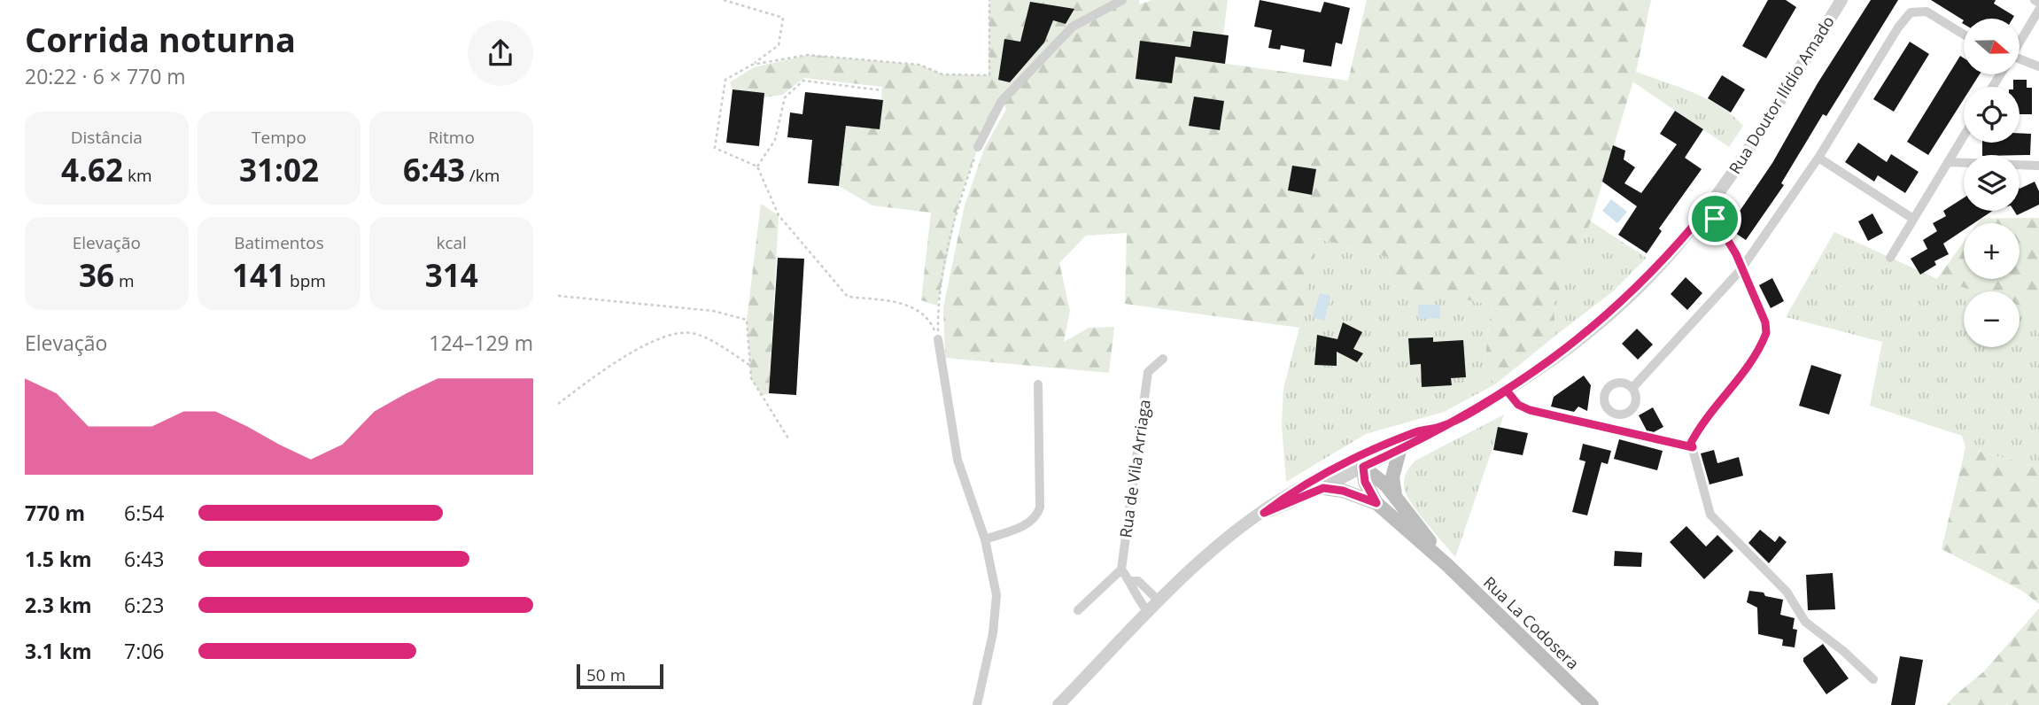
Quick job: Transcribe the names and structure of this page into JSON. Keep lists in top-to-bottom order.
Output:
{
  "streets": {
    "main road": ["Rua La Codosera"],
    "street": ["Rua Doutor Ilídio Amado", "Rua de Vila Arriaga"]
  },
  "scale_bar": "50 m",
  "north": "right",
  "page": {
    "heading": ["Corrida noturna", "20:22 · 6 × 770 m"],
    "map_buttons": ["+", "−"],
    "stats": [
      ["Distância", "4.62 km"],
      ["Tempo", "31:02"],
      ["Ritmo", "6:43 /km"],
      ["Elevação", "36 m"],
      ["Batimentos", "141 bpm"],
      ["kcal", "314"]
    ],
    "chart": ["Elevação", "124–129 m"],
    "list": [
      {
        "name": "770 m",
        "note": "6:54"
      },
      {
        "name": "1.5 km",
        "note": "6:43"
      },
      {
        "name": "2.3 km",
        "note": "6:23"
      },
      {
        "name": "3.1 km",
        "note": "7:06"
      }
    ],
    "scale": "50 m"
  }
}
